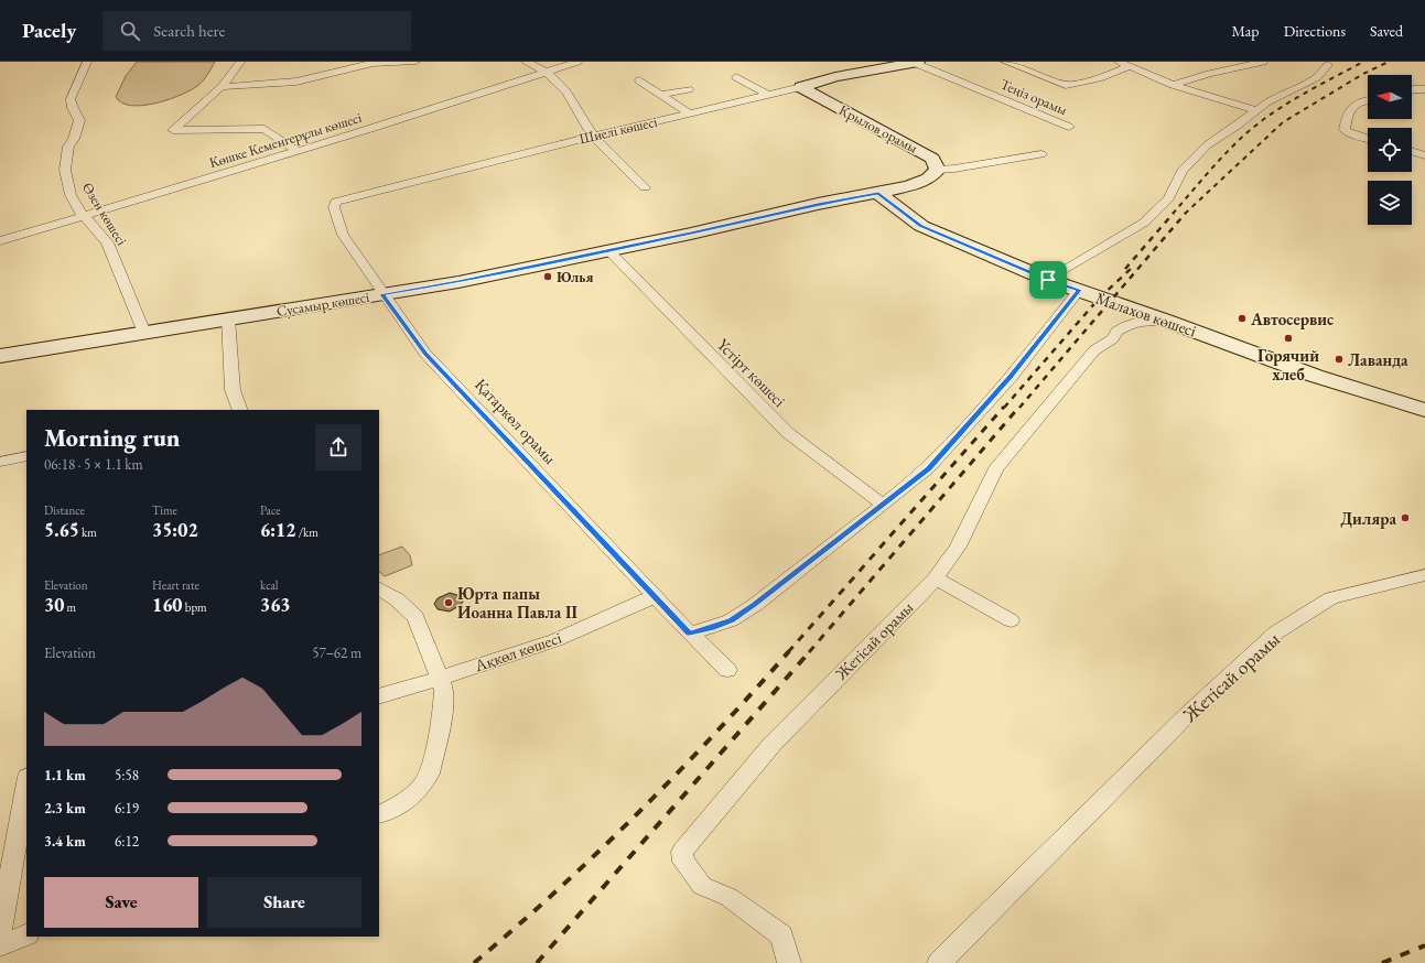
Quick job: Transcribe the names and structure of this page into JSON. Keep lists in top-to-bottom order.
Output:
{
  "streets": {
    "main road": [
      "Крылов орамы",
      "Шиелі көшесі",
      "Сусамыр көшесі",
      "Малахов көшесі"
    ],
    "street": [
      "Теңіз орамы",
      "Көшке Кеменгерұлы көшесі",
      "Өзен көшесі",
      "Үстірт көшесі",
      "Қатаркөл орамы",
      "Жетісай орамы",
      "Ақкөл көшесі"
    ]
  },
  "crossings": [
    ["Теңіз орамы", "Шиелі көшесі"],
    ["Крылов орамы", "Шиелі көшесі"],
    ["Крылов орамы", "Сусамыр көшесі"],
    ["Шиелі көшесі", "Қатаркөл орамы"],
    ["Көшке Кеменгерұлы көшесі", "Өзен көшесі"],
    ["Өзен көшесі", "Сусамыр көшесі"],
    ["Сусамыр көшесі", "Малахов көшесі"],
    ["Сусамыр көшесі", "Үстірт көшесі"],
    ["Сусамыр көшесі", "Қатаркөл орамы"],
    ["Малахов көшесі", "Жетісай орамы"],
    ["Қатаркөл орамы", "Ақкөл көшесі"]
  ],
  "places": [
    "Юлья",
    "Автосервис",
    "Горячий хлеб",
    "Лаванда",
    "Диляра",
    "Юрта папы Иоанна Павла II"
  ],
  "north": "left",
  "page": {
    "header": "Pacely",
    "search": "Search here",
    "nav": ["Map", "Directions", "Saved"],
    "heading": ["Morning run", "06:18 · 5 × 1.1 km"],
    "stats": [
      ["Distance", "5.65 km"],
      ["Time", "35:02"],
      ["Pace", "6:12 /km"],
      ["Elevation", "30 m"],
      ["Heart rate", "160 bpm"],
      ["kcal", "363"]
    ],
    "chart": ["Elevation", "57–62 m"],
    "list": [
      {
        "name": "1.1 km",
        "note": "5:58"
      },
      {
        "name": "2.3 km",
        "note": "6:19"
      },
      {
        "name": "3.4 km",
        "note": "6:12"
      }
    ],
    "buttons": ["Save", "Share"]
  }
}
